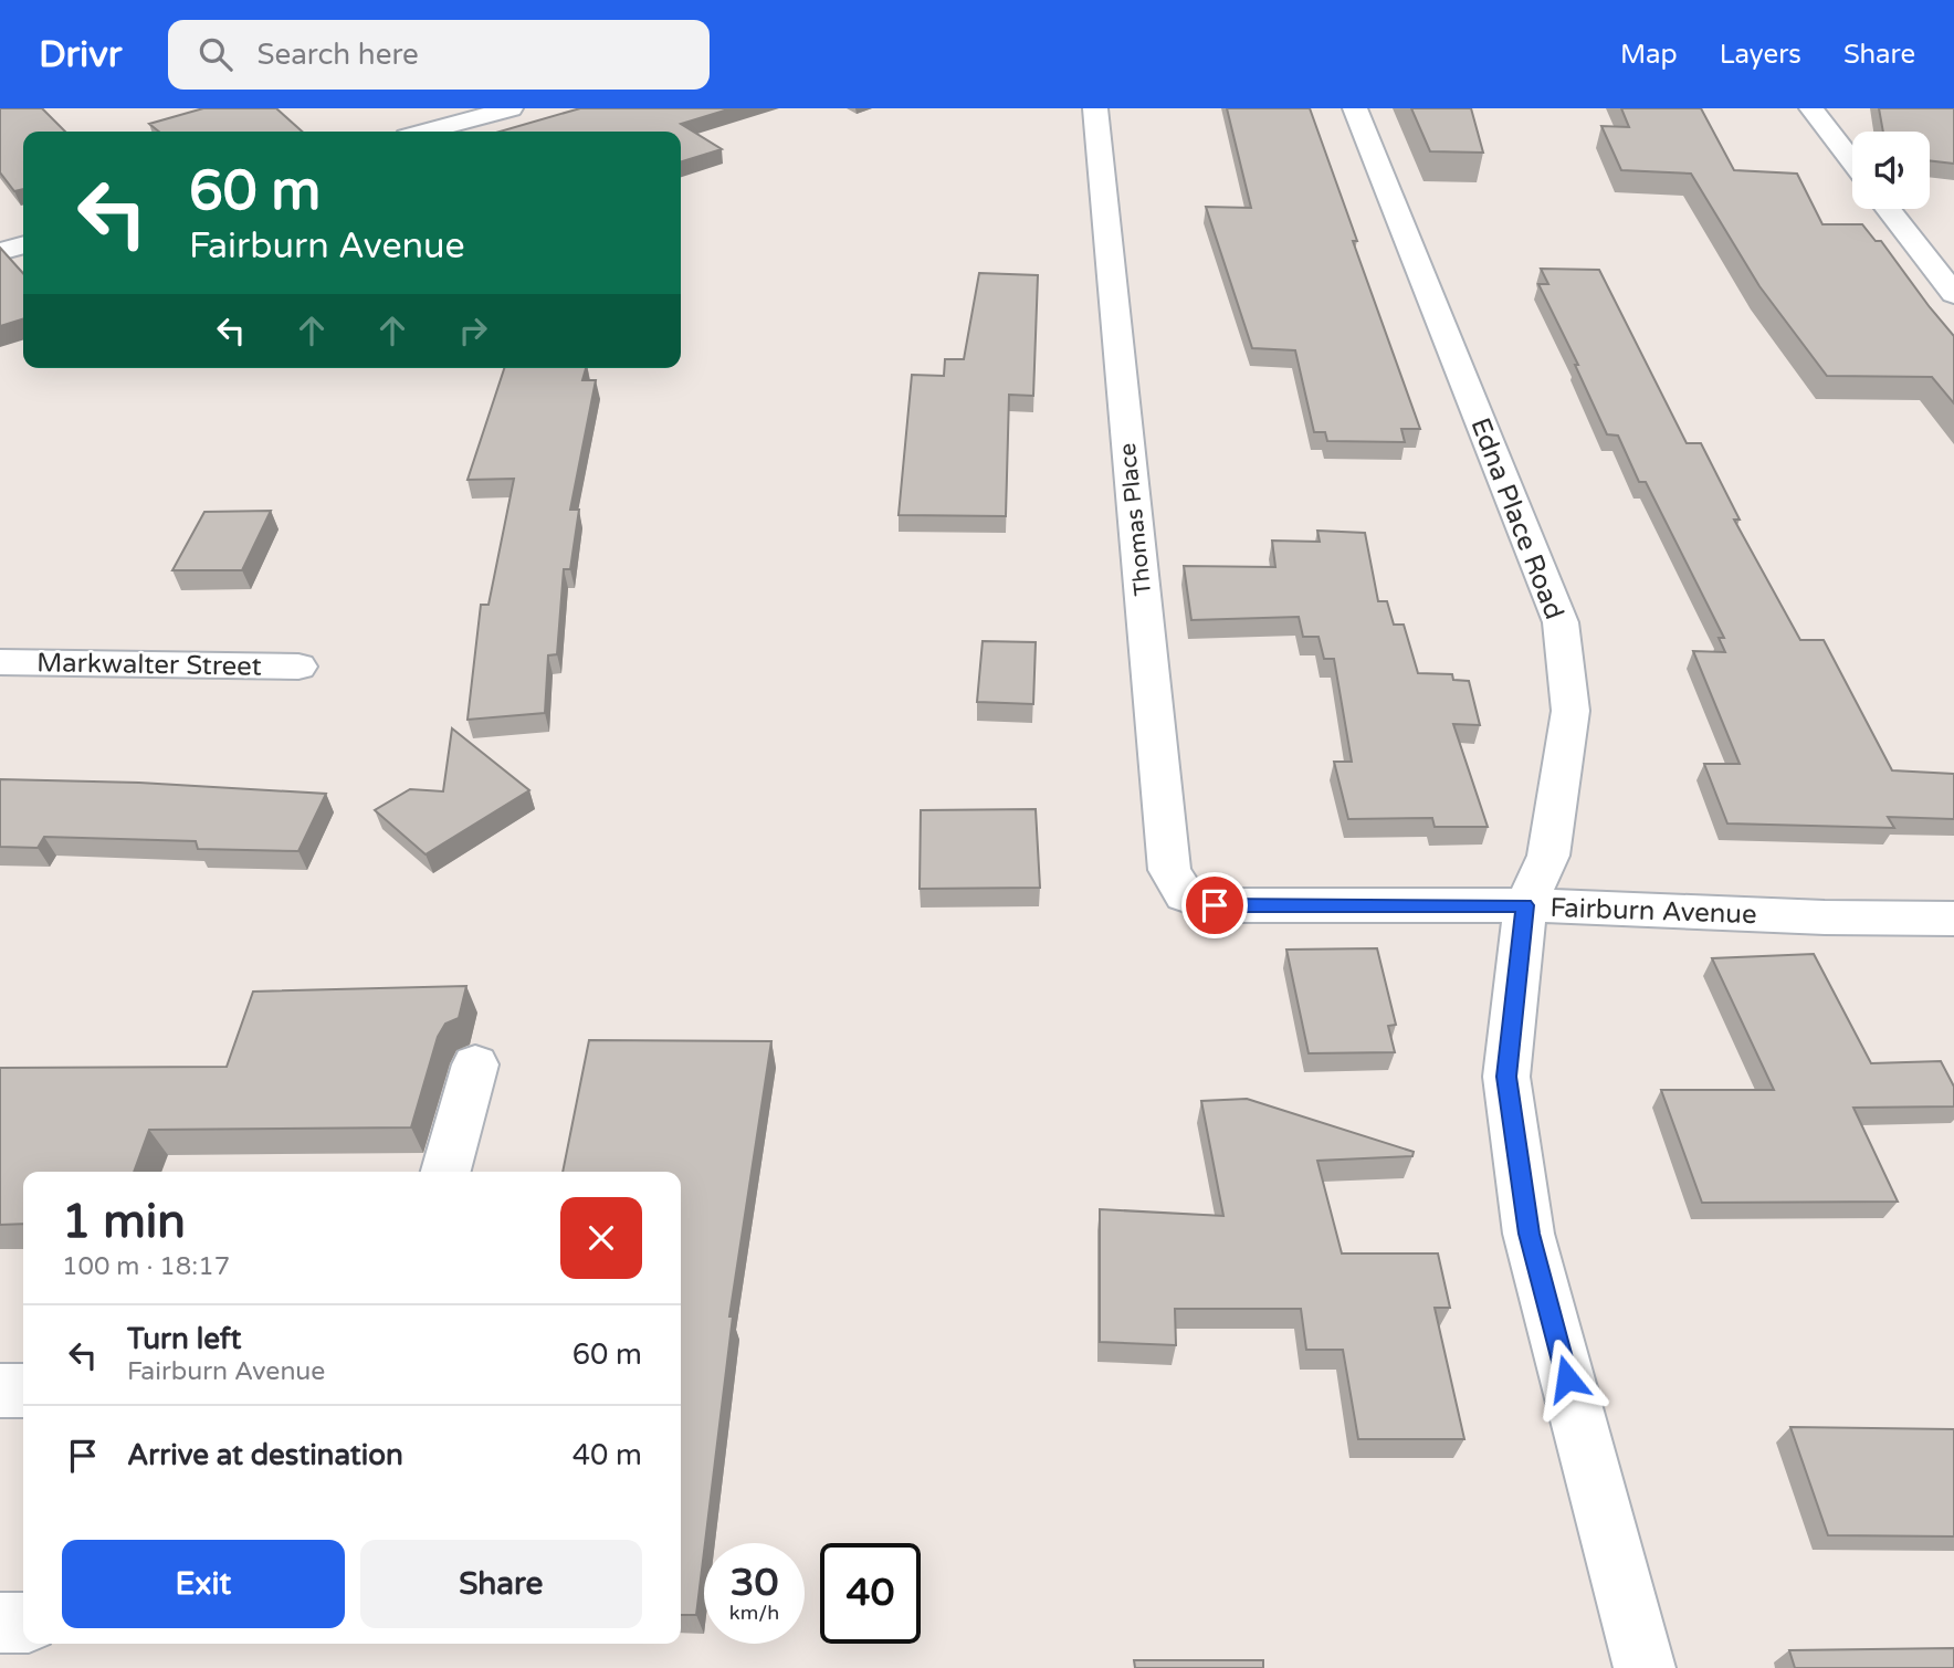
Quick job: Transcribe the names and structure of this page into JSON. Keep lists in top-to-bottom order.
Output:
{
  "streets": {
    "street": [
      "Edna Place Road",
      "Thomas Place",
      "Markwalter Street",
      "Fairburn Avenue"
    ]
  },
  "crossings": [
    ["Edna Place Road", "Fairburn Avenue"],
    ["Thomas Place", "Fairburn Avenue"]
  ],
  "page": {
    "header": "Drivr",
    "search": "Search here",
    "nav": ["Map", "Layers", "Share"],
    "turn": ["60 m", "Fairburn Avenue"],
    "heading": ["1 min", "100 m · 18:17"],
    "list": [
      {
        "name": "Turn left",
        "note": "Fairburn Avenue",
        "value": "60 m"
      },
      {
        "name": "Arrive at destination",
        "value": "40 m"
      }
    ],
    "buttons": ["Exit", "Share"],
    "speed": "30 km/h",
    "limit": "40"
  }
}
